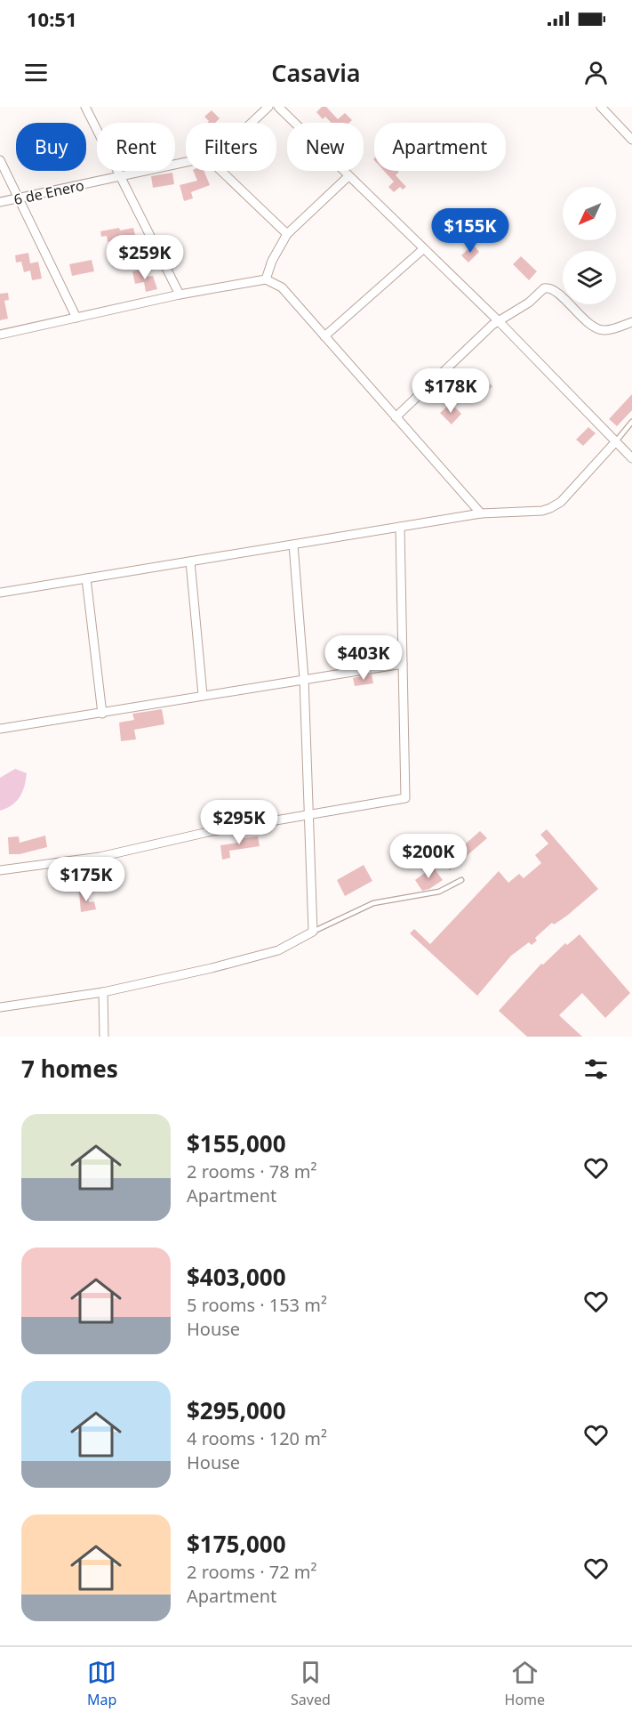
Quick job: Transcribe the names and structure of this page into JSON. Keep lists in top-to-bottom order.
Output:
{
  "streets": {
    "street": ["6 de Enero"]
  },
  "north": "bottom left",
  "page": {
    "status": "10:51",
    "header": "Casavia",
    "chip": [
      "Buy",
      "Rent",
      "Filters",
      "New",
      "Apartment"
    ],
    "price": [
      "$155K",
      "$259K",
      "$178K",
      "$403K",
      "$295K",
      "$200K",
      "$175K"
    ],
    "heading": "7 homes",
    "list": [
      {
        "name": "$155,000",
        "note": "2 rooms · 78 m² · Apartment"
      },
      {
        "name": "$403,000",
        "note": "5 rooms · 153 m² · House"
      },
      {
        "name": "$295,000",
        "note": "4 rooms · 120 m² · House"
      },
      {
        "name": "$175,000",
        "note": "2 rooms · 72 m² · Apartment"
      }
    ],
    "tabs": ["Map", "Saved", "Home"]
  }
}
